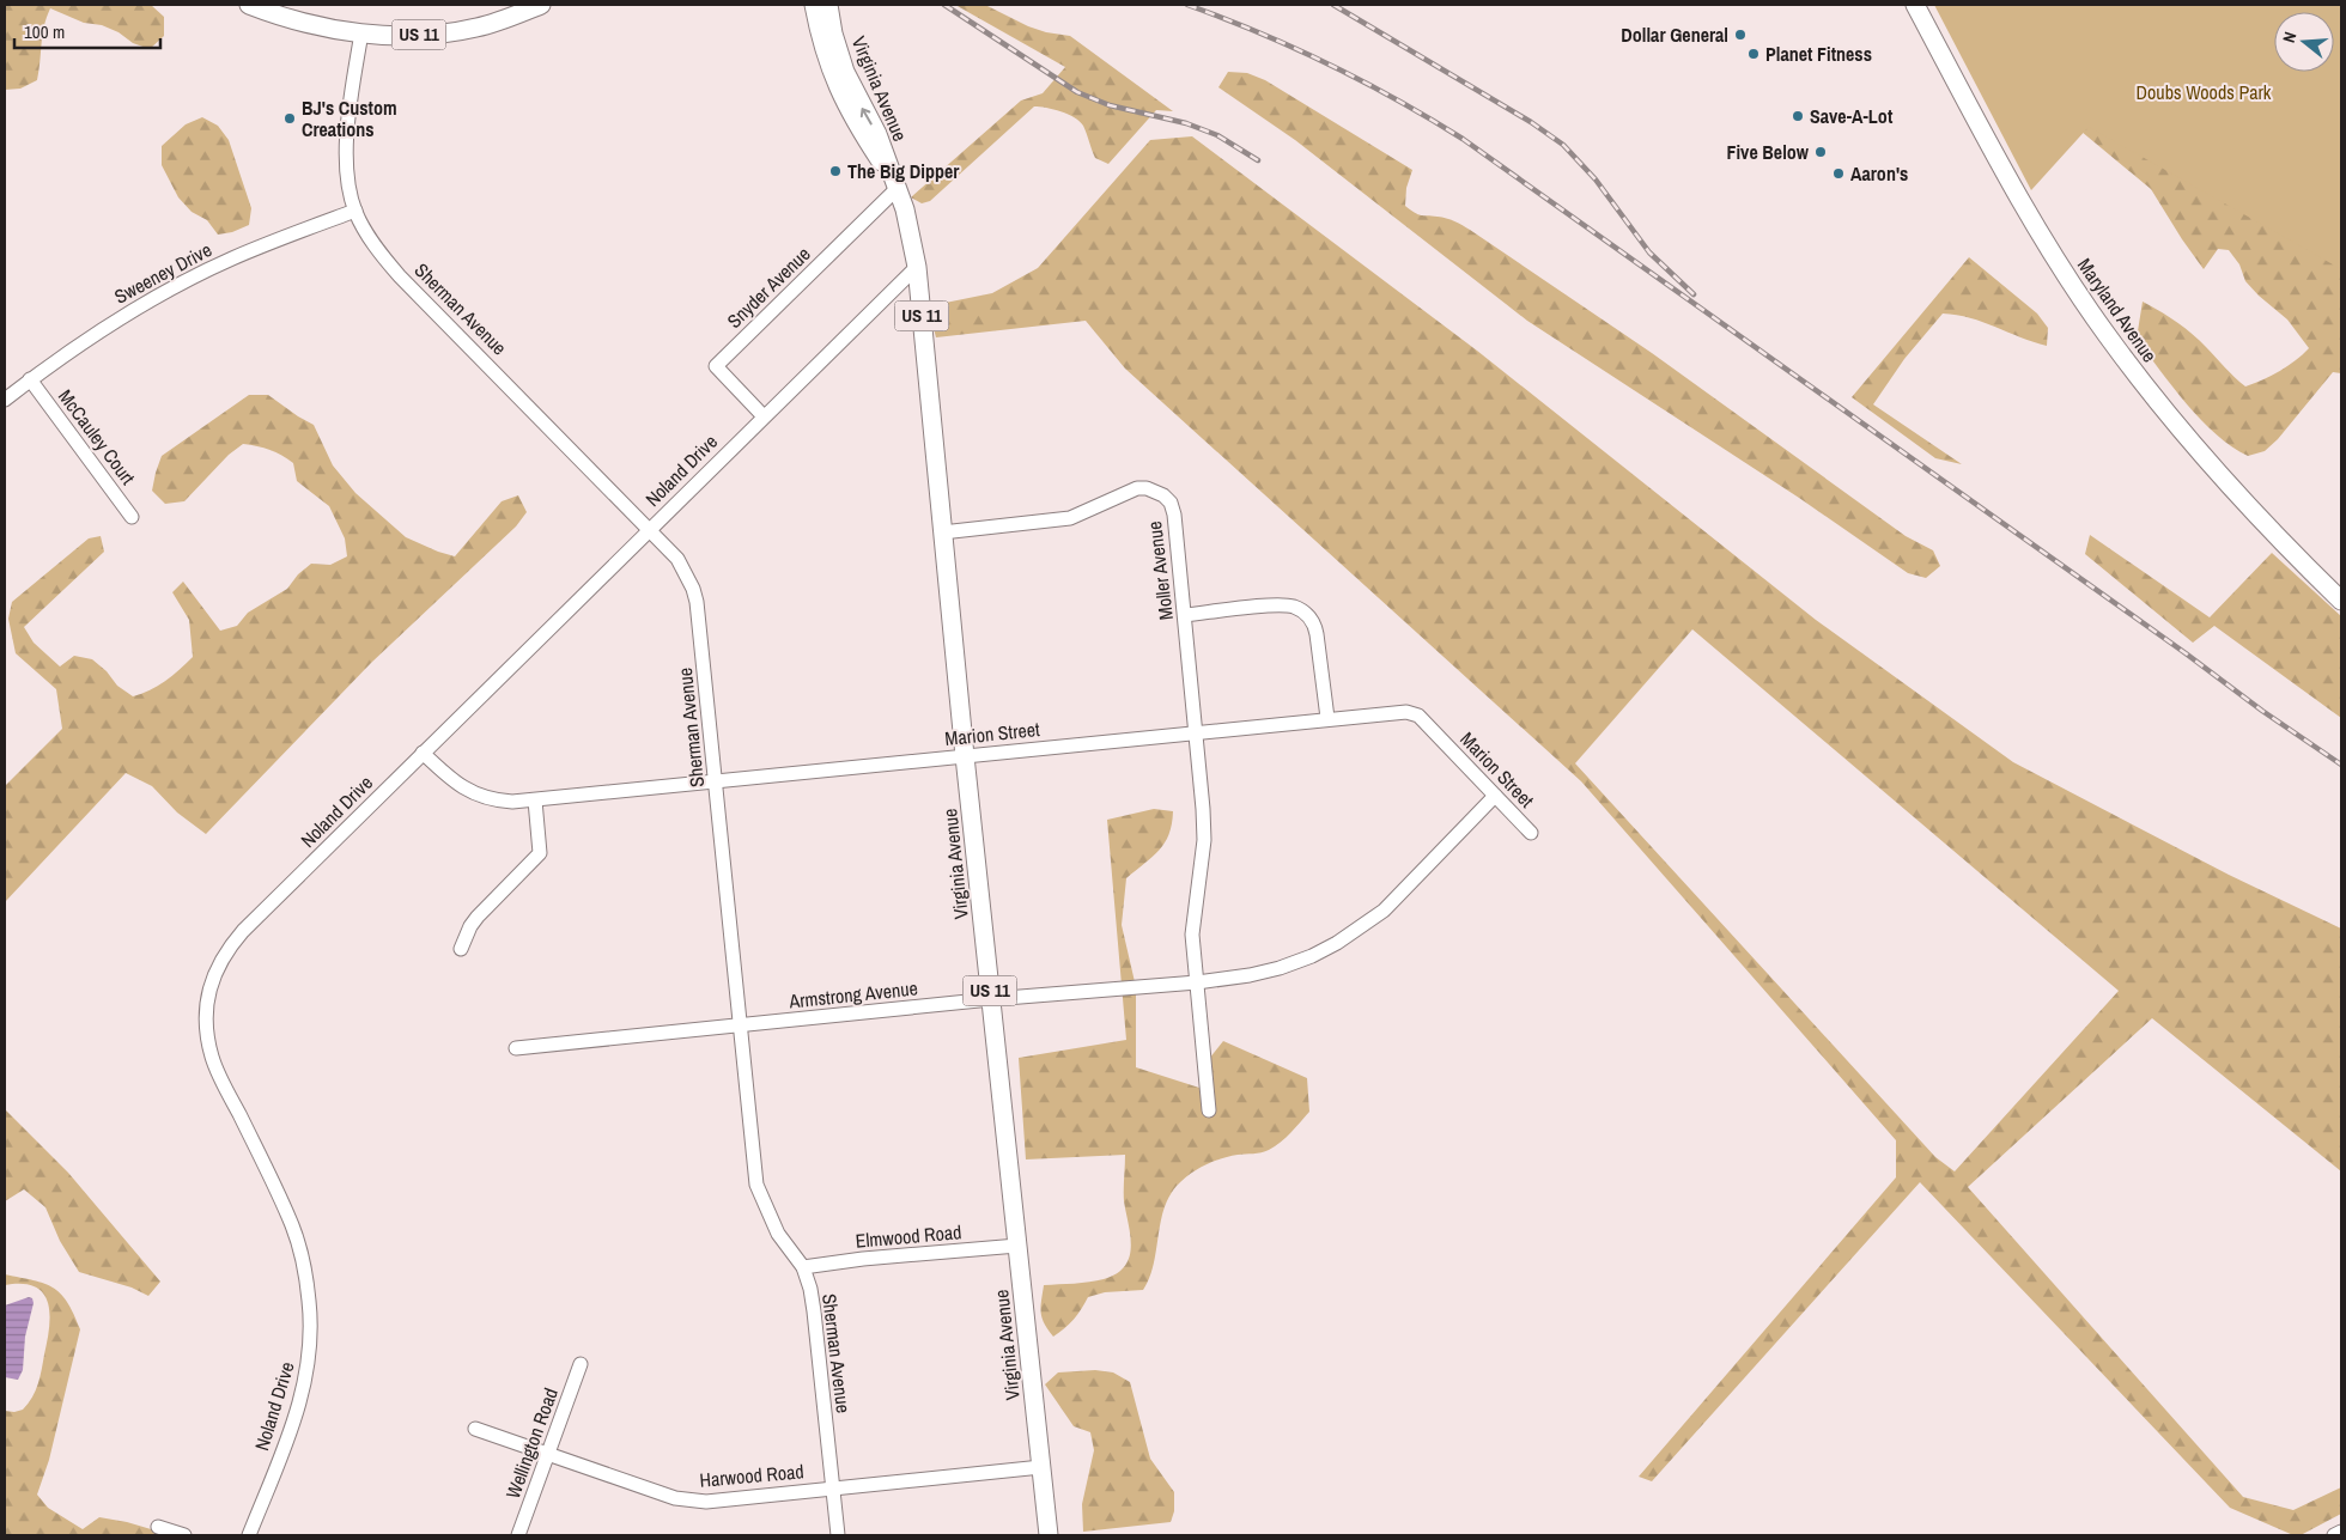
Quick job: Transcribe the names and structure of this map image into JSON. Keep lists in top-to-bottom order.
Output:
{
  "streets": {
    "main road": ["US 11", "Virginia Avenue", "Maryland Avenue"],
    "street": [
      "Sweeney Drive",
      "Snyder Avenue",
      "Sherman Avenue",
      "McCauley Court",
      "Noland Drive",
      "Moller Avenue",
      "Marion Street",
      "Armstrong Avenue",
      "Elmwood Road",
      "Wellington Road",
      "Harwood Road"
    ]
  },
  "crossings": [
    ["US 11", "Sherman Avenue"],
    ["Virginia Avenue", "Snyder Avenue"],
    ["Virginia Avenue", "Noland Drive"],
    ["Virginia Avenue", "Moller Avenue"],
    ["Virginia Avenue", "Marion Street"],
    ["Virginia Avenue", "Armstrong Avenue"],
    ["Virginia Avenue", "Elmwood Road"],
    ["Virginia Avenue", "Harwood Road"],
    ["Sweeney Drive", "Sherman Avenue"],
    ["Sweeney Drive", "McCauley Court"],
    ["Snyder Avenue", "Noland Drive"],
    ["Sherman Avenue", "Noland Drive"],
    ["Sherman Avenue", "Marion Street"],
    ["Sherman Avenue", "Armstrong Avenue"],
    ["Sherman Avenue", "Elmwood Road"],
    ["Sherman Avenue", "Harwood Road"],
    ["Noland Drive", "Marion Street"],
    ["Moller Avenue", "Marion Street"],
    ["Moller Avenue", "Armstrong Avenue"],
    ["Marion Street", "Armstrong Avenue"],
    ["Wellington Road", "Harwood Road"]
  ],
  "parks": ["Doubs Woods Park"],
  "places": [
    "Dollar General",
    "Planet Fitness",
    "Save-A-Lot",
    "BJ's Custom Creations",
    "Five Below",
    "The Big Dipper",
    "Aaron's"
  ],
  "scale_bar": "100 m",
  "north": "left"
}
